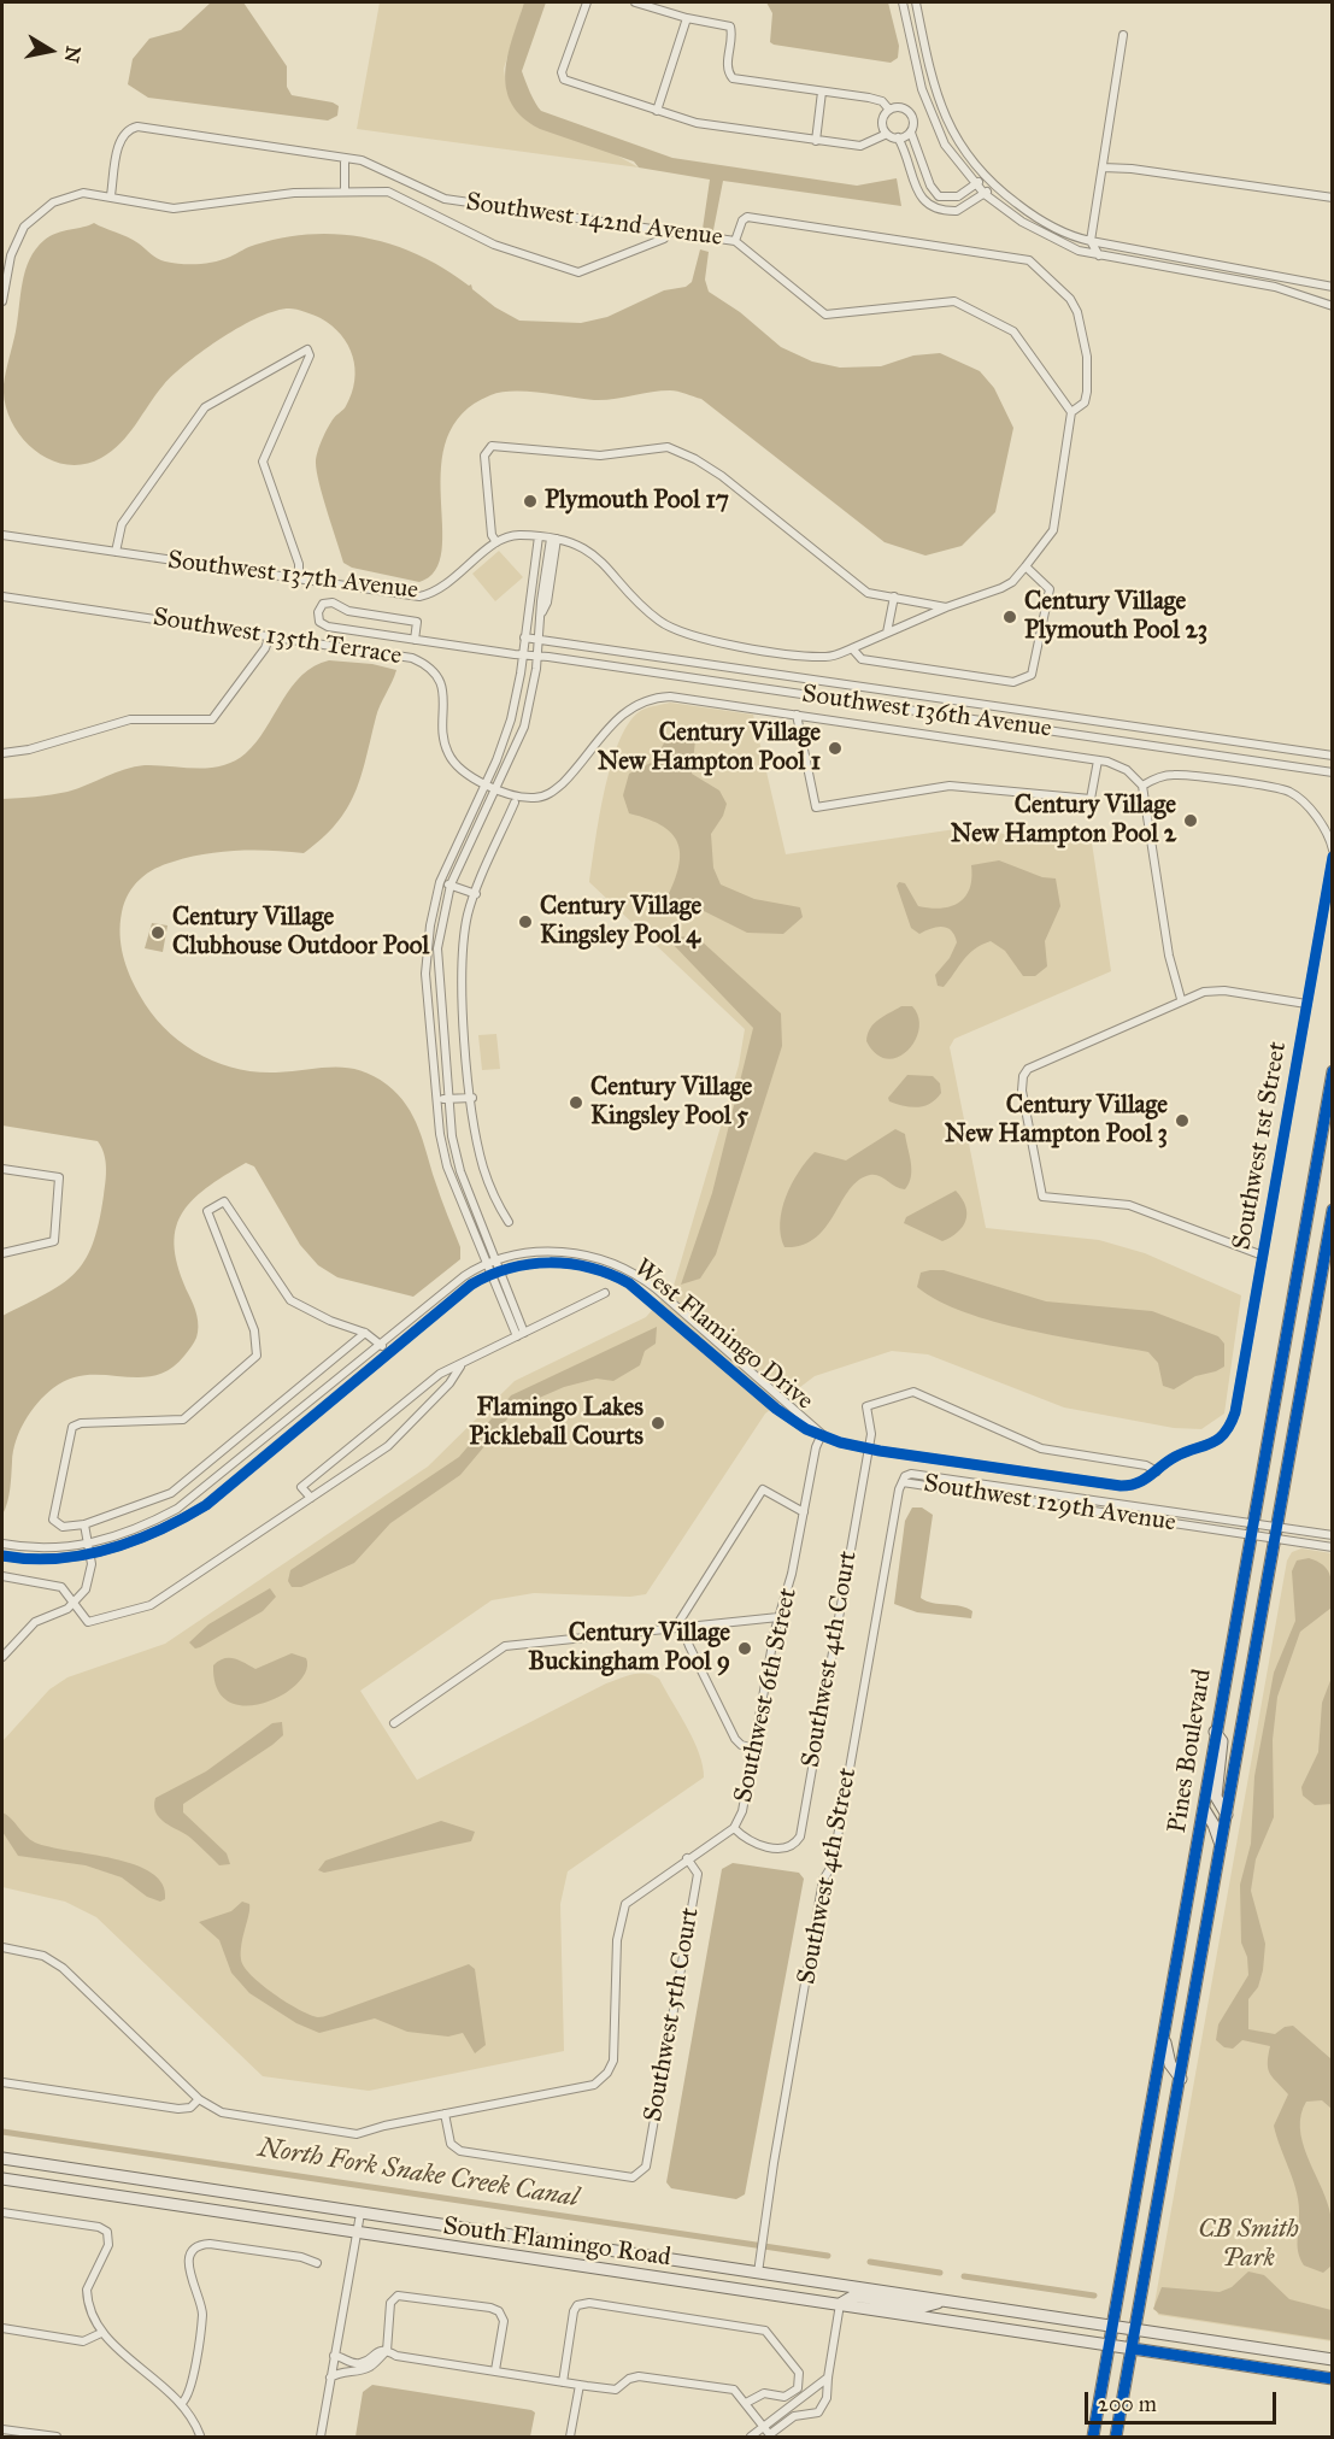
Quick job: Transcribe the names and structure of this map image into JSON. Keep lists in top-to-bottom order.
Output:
{
  "streets": {
    "highway": ["Pines Boulevard", "South Flamingo Road"],
    "street": [
      "Southwest 142nd Avenue",
      "Southwest 137th Avenue",
      "Southwest 135th Terrace",
      "Southwest 136th Avenue",
      "Southwest 1st Street",
      "West Flamingo Drive",
      "Southwest 129th Avenue",
      "Southwest 4th Court",
      "Southwest 6th Street",
      "Southwest 4th Street",
      "Southwest 5th Court"
    ]
  },
  "crossings": [
    ["Southwest 1st Street", "West Flamingo Drive"],
    ["West Flamingo Drive", "Southwest 4th Court"],
    ["West Flamingo Drive", "Southwest 6th Street"],
    ["Southwest 129th Avenue", "Pines Boulevard"],
    ["Southwest 129th Avenue", "Southwest 4th Street"],
    ["Southwest 4th Court", "Southwest 6th Street"],
    ["Southwest 6th Street", "Southwest 5th Court"],
    ["Pines Boulevard", "South Flamingo Road"],
    ["Southwest 4th Street", "South Flamingo Road"]
  ],
  "water": ["North Fork Snake Creek Canal"],
  "parks": ["CB Smith Park"],
  "places": [
    "Plymouth Pool 17",
    "Century Village Plymouth Pool 23",
    "Century Village New Hampton Pool 1",
    "Century Village New Hampton Pool 2",
    "Century Village Kingsley Pool 4",
    "Century Village Clubhouse Outdoor Pool",
    "Century Village Kingsley Pool 5",
    "Century Village New Hampton Pool 3",
    "Flamingo Lakes Pickleball Courts",
    "Century Village Buckingham Pool 9"
  ],
  "scale_bar": "200 m",
  "north": "right"
}
